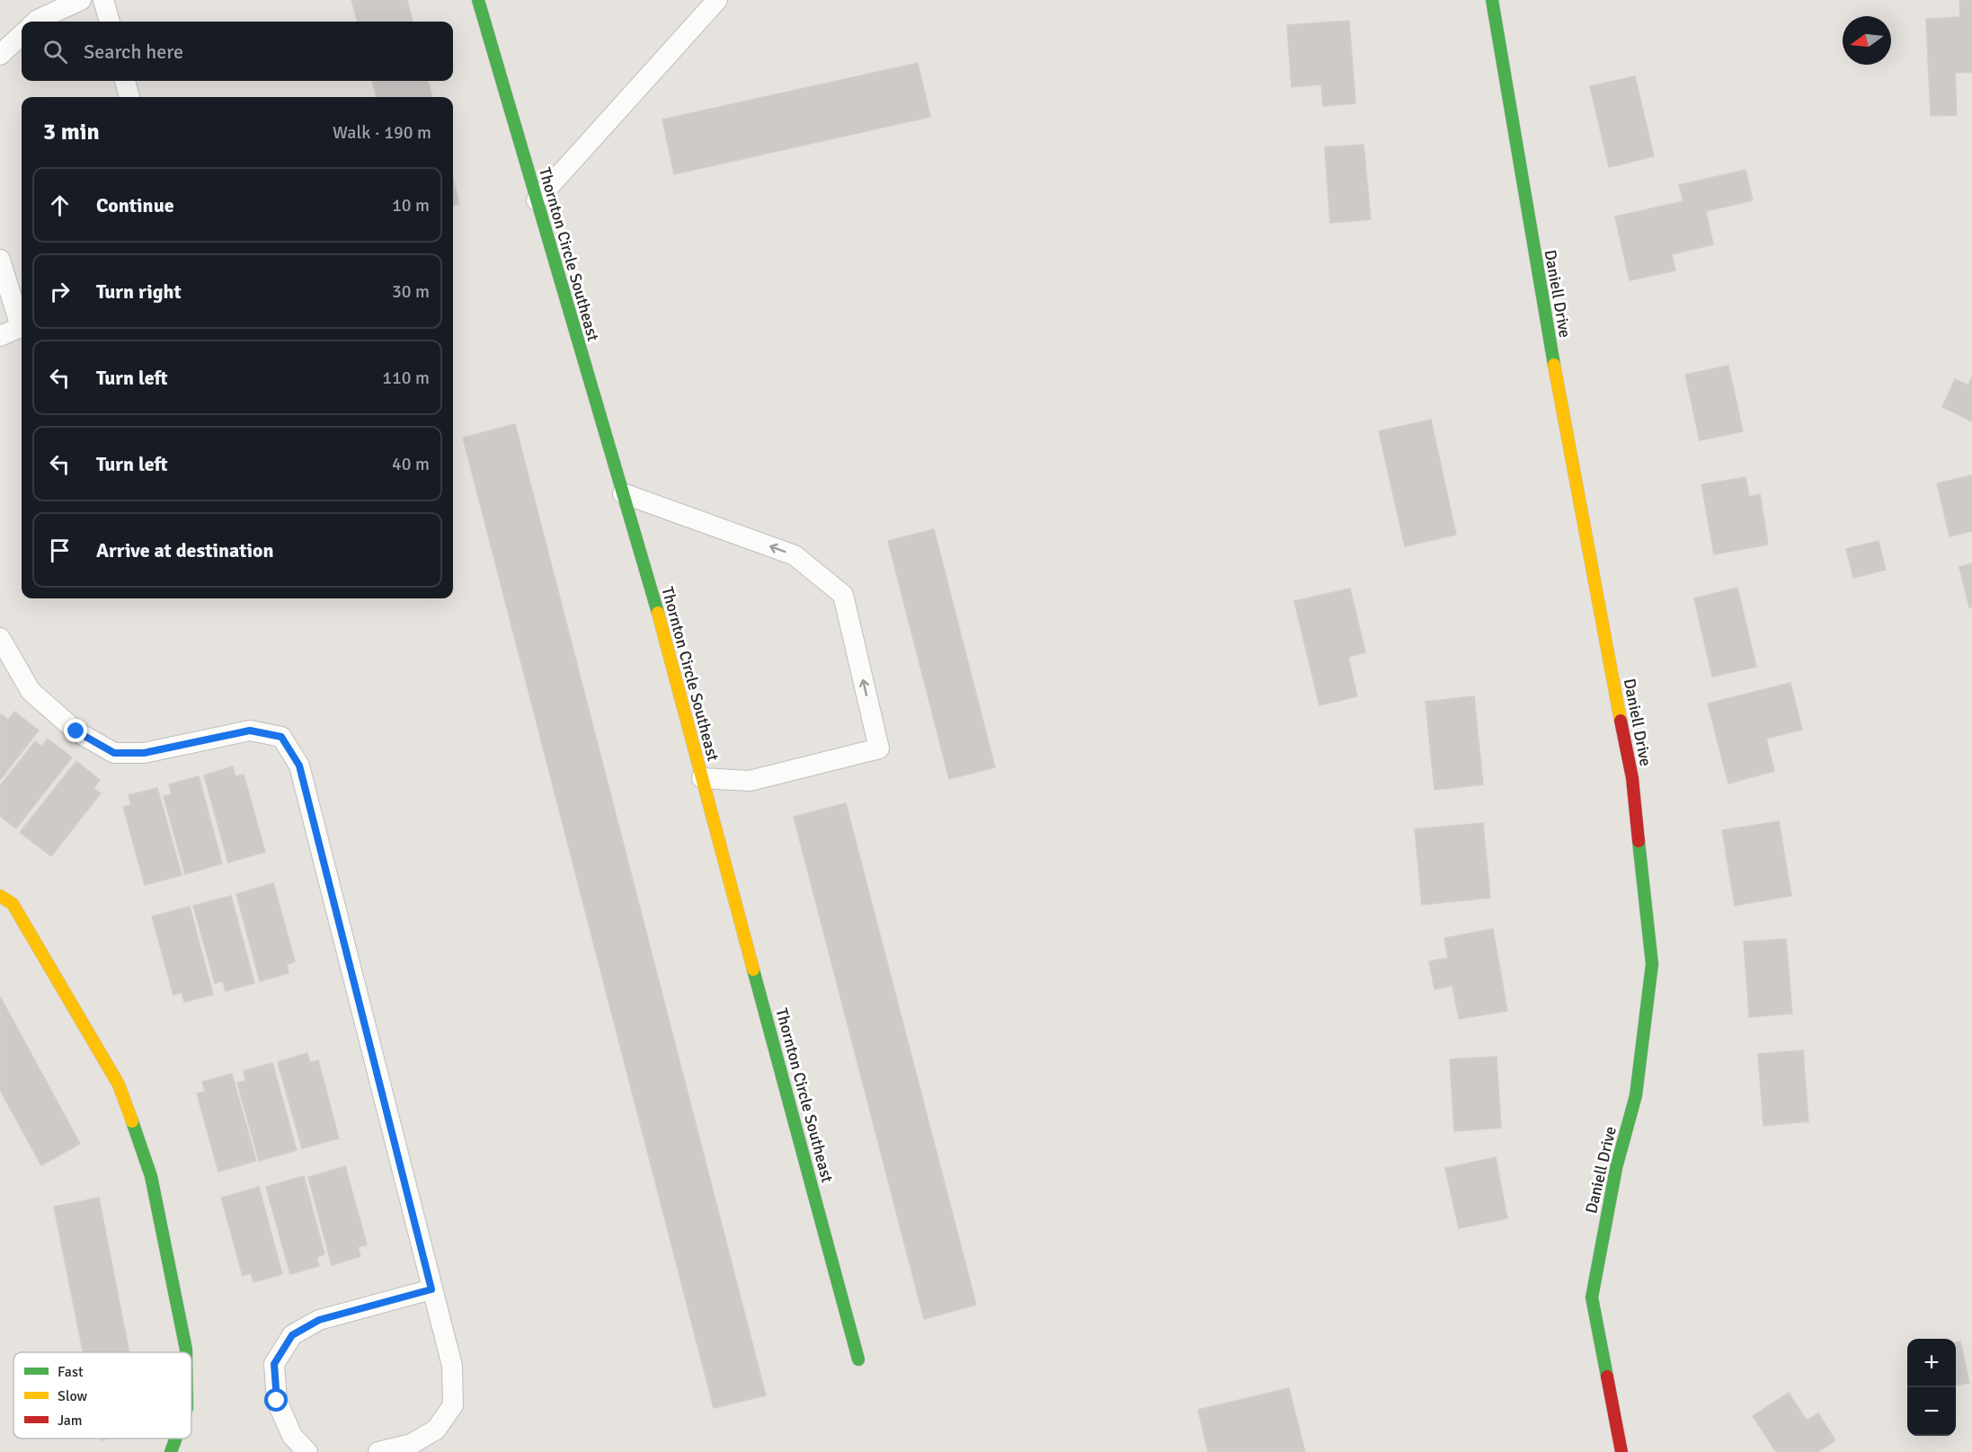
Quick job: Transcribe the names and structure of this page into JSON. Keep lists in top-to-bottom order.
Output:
{
  "streets": {
    "street": ["Thornton Circle Southeast", "Daniell Drive"]
  },
  "legend": ["Fast", "Slow", "Jam"],
  "north": "left",
  "page": {
    "search": "Search here",
    "heading": ["3 min", "Walk · 190 m"],
    "list": [
      ["Continue", "10 m"],
      ["Turn right", "30 m"],
      ["Turn left", "110 m"],
      ["Turn left", "40 m"],
      "Arrive at destination"
    ],
    "map_buttons": ["+", "−"]
  }
}
